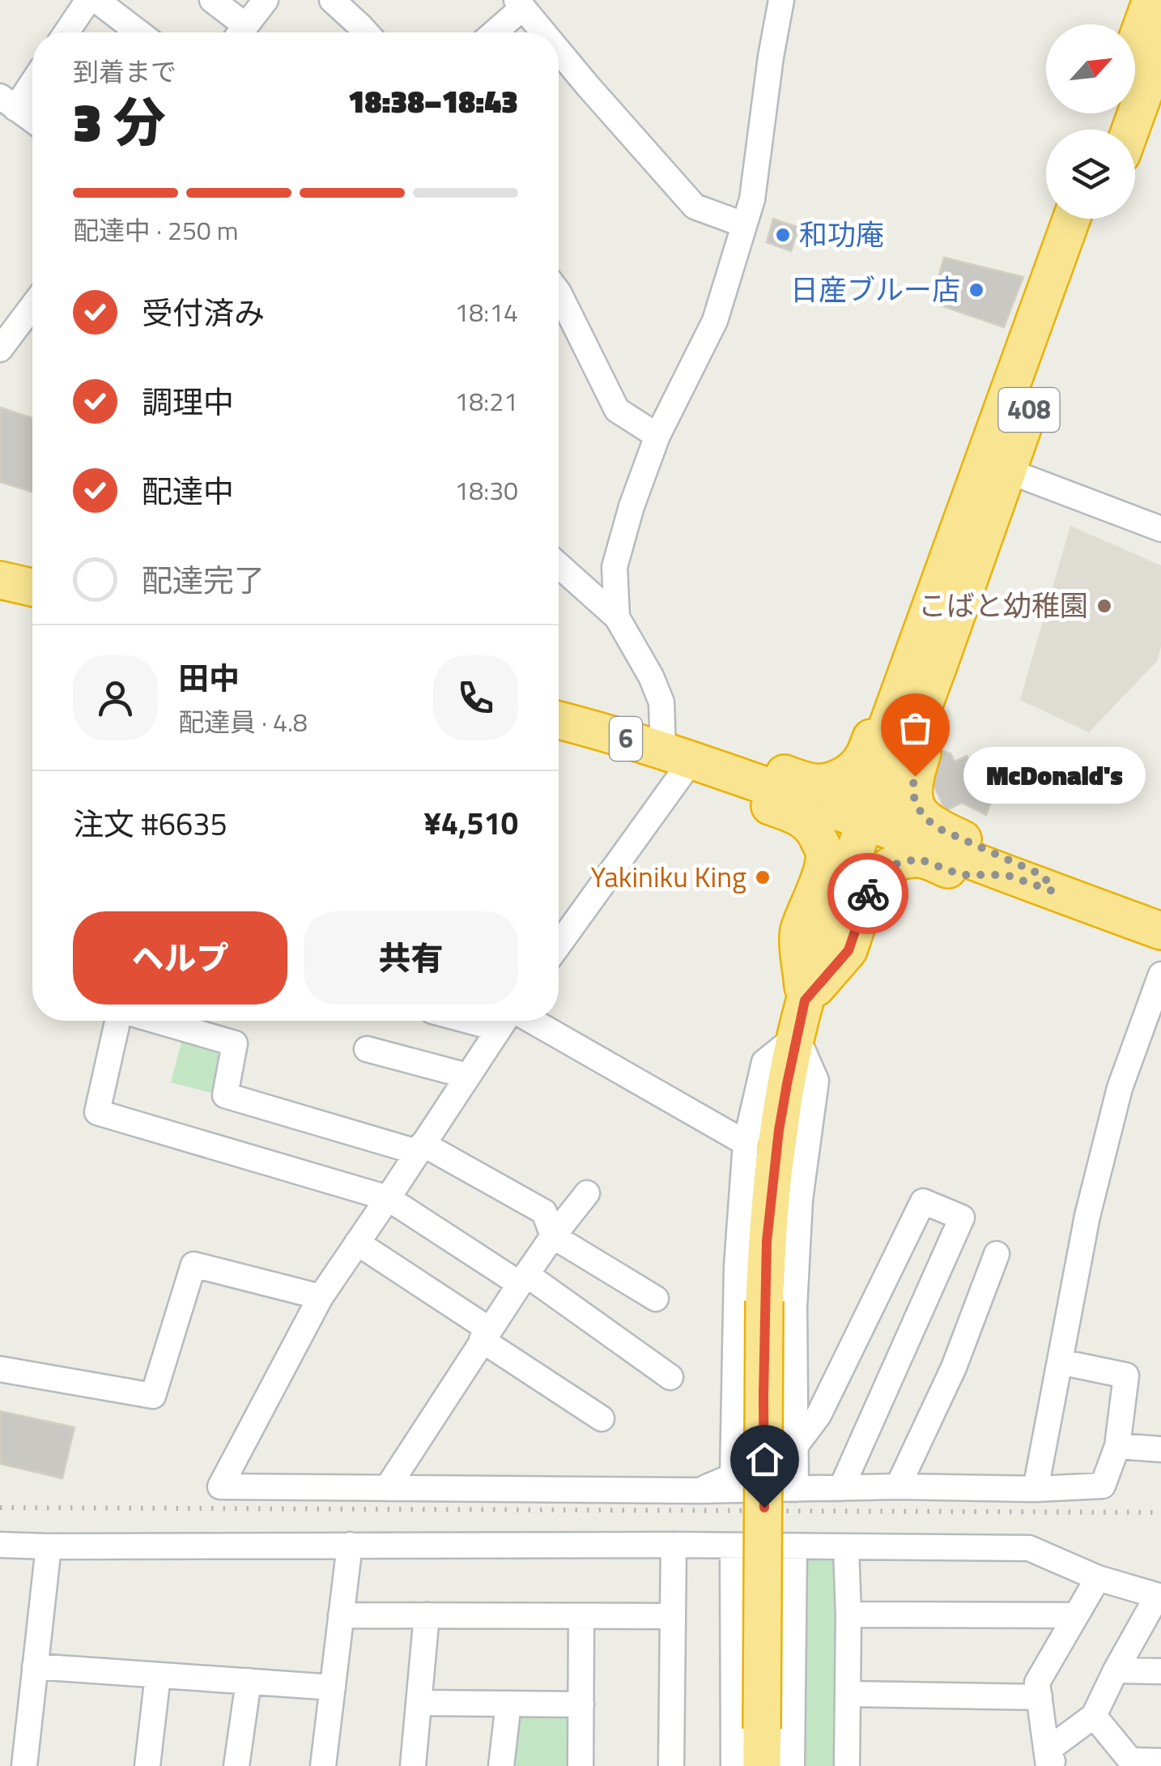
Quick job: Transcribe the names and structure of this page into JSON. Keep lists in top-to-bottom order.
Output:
{
  "streets": {
    "highway": ["408", "6"]
  },
  "crossings": [
    ["408", "6"]
  ],
  "places": [
    "和功庵",
    "日産ブルー店",
    "こばと幼稚園",
    "McDonald's",
    "Yakiniku King"
  ],
  "north": "top right",
  "page": {
    "heading": ["3 分", "到着まで", "18:38–18:43"],
    "panel": [
      "田中",
      "配達員 · 4.8",
      "注文 #6635",
      "¥4,510"
    ],
    "bar": "配達中 · 250 m",
    "list": [
      ["受付済み", "18:14"],
      ["調理中", "18:21"],
      ["配達中", "18:30"],
      "配達完了"
    ],
    "bubble": "McDonald's",
    "buttons": ["ヘルプ", "共有"]
  }
}
